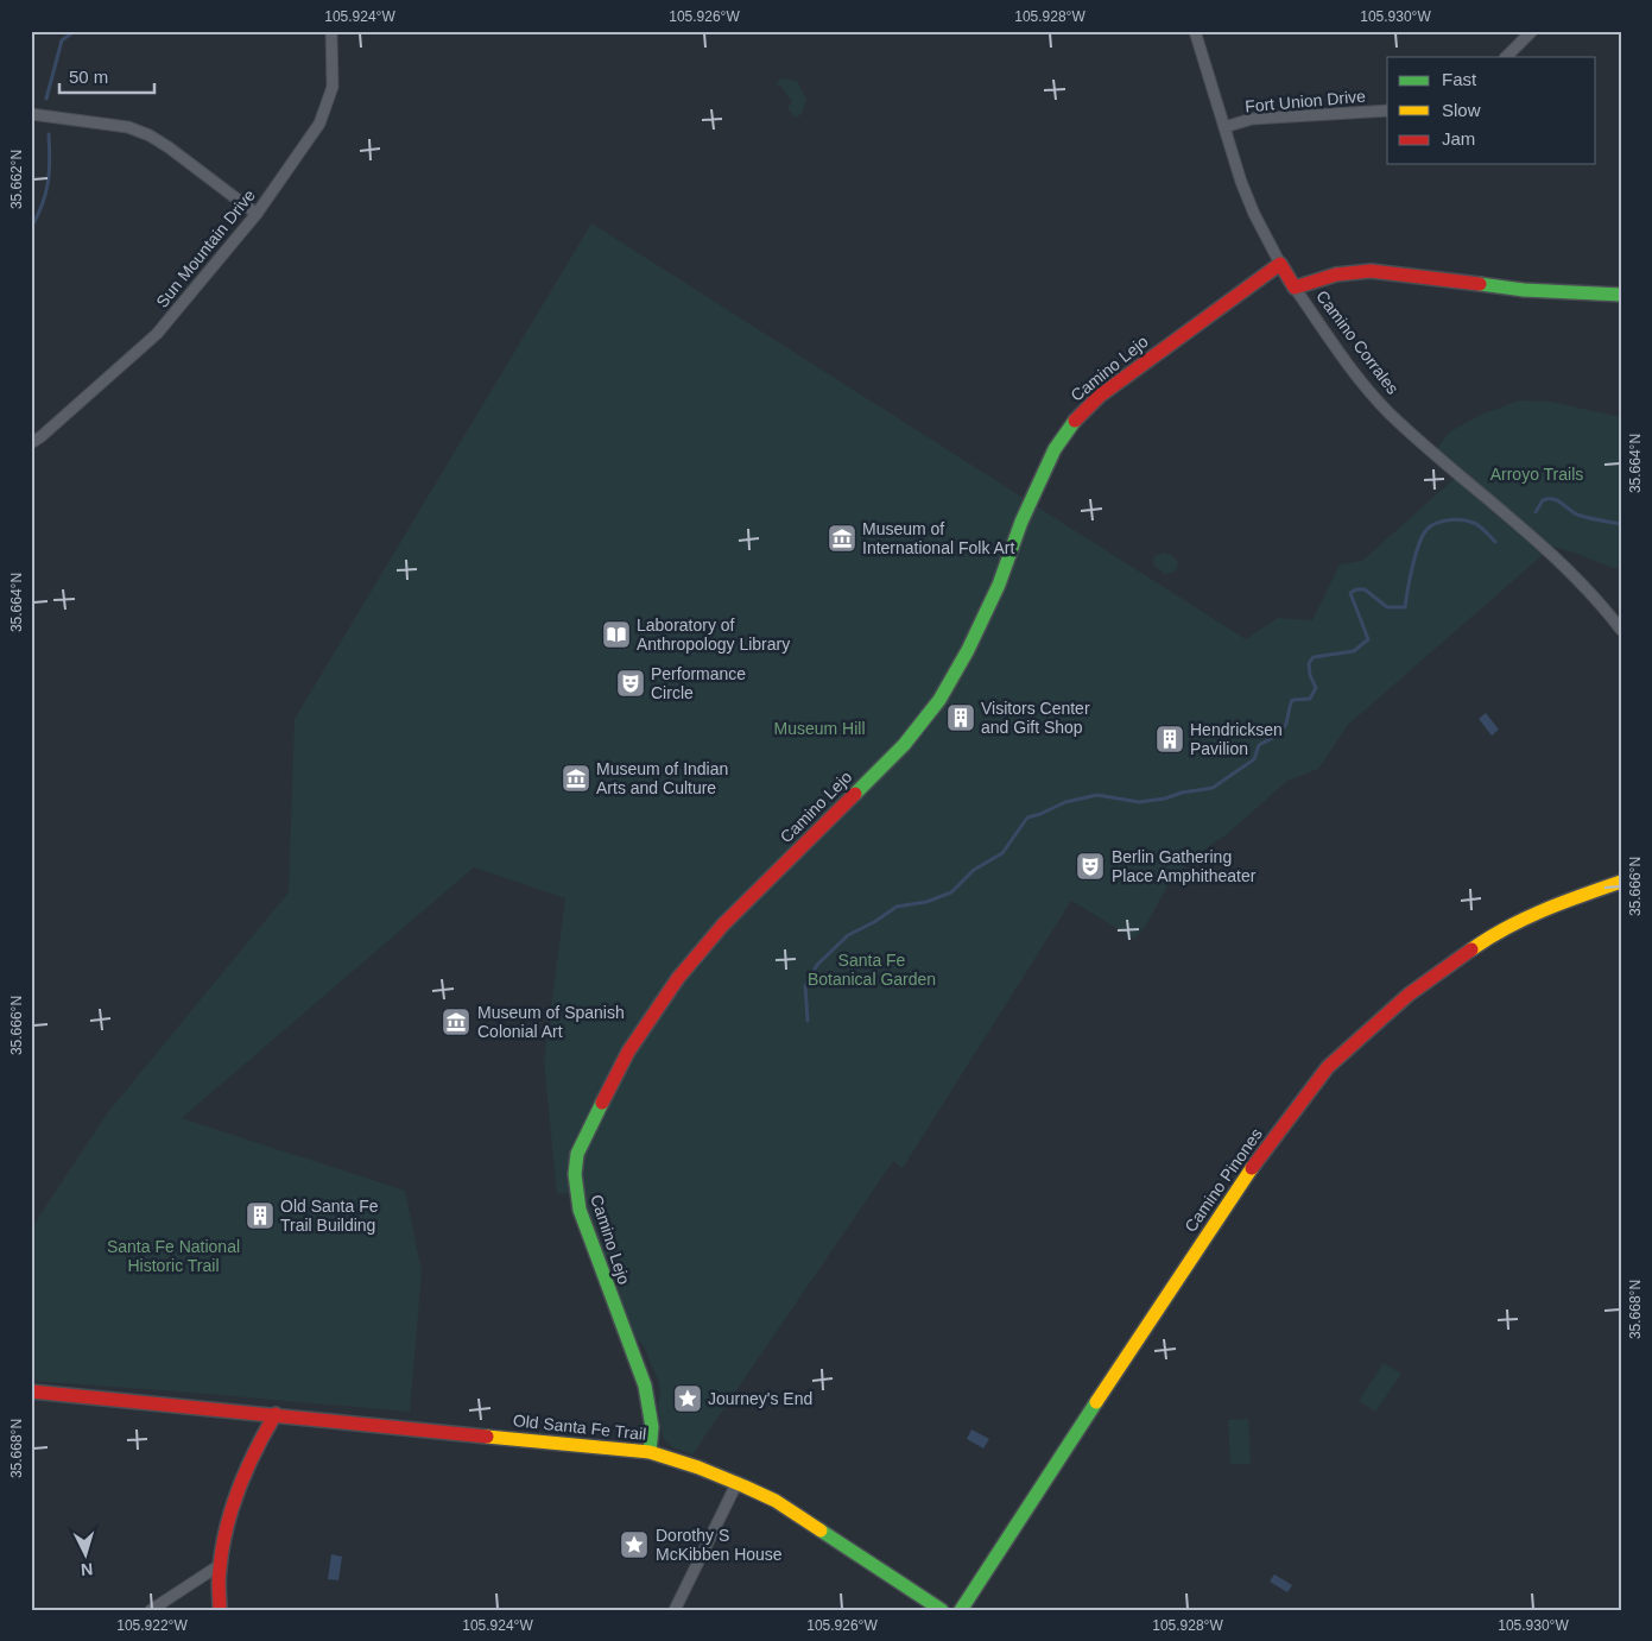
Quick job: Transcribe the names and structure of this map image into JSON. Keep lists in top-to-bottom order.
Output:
{
  "streets": {
    "street": [
      "Fort Union Drive",
      "Sun Mountain Drive",
      "Camino Corrales",
      "Camino Lejo",
      "Camino Pinones",
      "Old Santa Fe Trail"
    ]
  },
  "crossings": [
    ["Fort Union Drive", "Camino Corrales"],
    ["Camino Corrales", "Camino Lejo"],
    ["Camino Lejo", "Old Santa Fe Trail"]
  ],
  "parks": [
    "Arroyo Trails",
    "Museum Hill",
    "Santa Fe Botanical Garden",
    "Santa Fe National Historic Trail"
  ],
  "places": {
    "museum": ["Museum of International Folk Art", "Museum of Indian Arts and Culture", "Museum of Spanish Colonial Art"],
    "library": ["Laboratory of Anthropology Library"],
    "theatre": ["Performance Circle", "Berlin Gathering Place Amphitheater"],
    "building": ["Visitors Center and Gift Shop", "Hendricksen Pavilion", "Old Santa Fe Trail Building"],
    "place": ["Journey's End", "Dorothy S McKibben House"]
  },
  "legend": ["Fast", "Slow", "Jam"],
  "scale_bar": "50 m",
  "north": "bottom",
  "coordinates": [
    "105.924°W",
    "105.926°W",
    "105.928°W",
    "105.930°W",
    "35.662°N",
    "35.664°N",
    "35.666°N",
    "35.668°N",
    "105.922°W"
  ]
}
